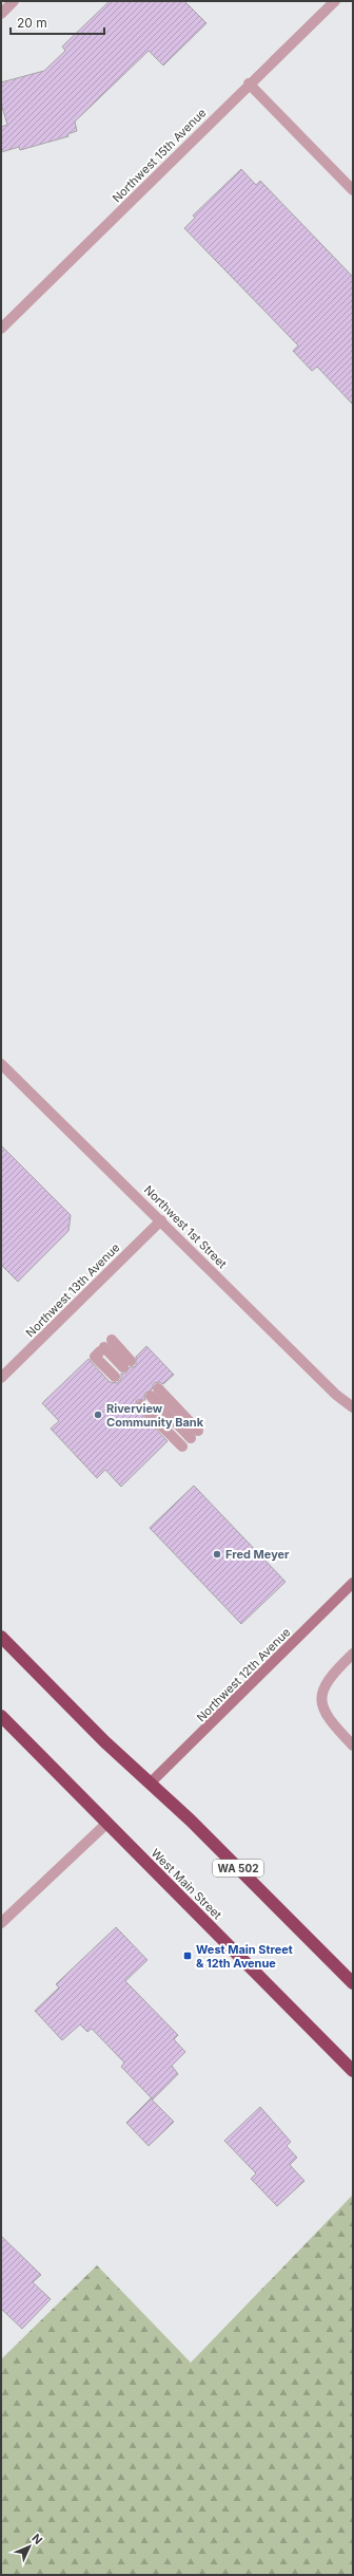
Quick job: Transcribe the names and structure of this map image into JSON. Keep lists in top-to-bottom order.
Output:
{
  "streets": {
    "highway": ["WA 502", "West Main Street"],
    "street": [
      "Northwest 15th Avenue",
      "Northwest 1st Street",
      "Northwest 13th Avenue",
      "Northwest 12th Avenue"
    ]
  },
  "crossings": [
    ["Northwest 1st Street", "Northwest 13th Avenue"],
    ["Northwest 12th Avenue", "WA 502"]
  ],
  "places": {
    "other": ["Riverview Community Bank", "Fred Meyer"],
    "transit": ["West Main Street & 12th Avenue"]
  },
  "scale_bar": "20 m",
  "north": "top right"
}
